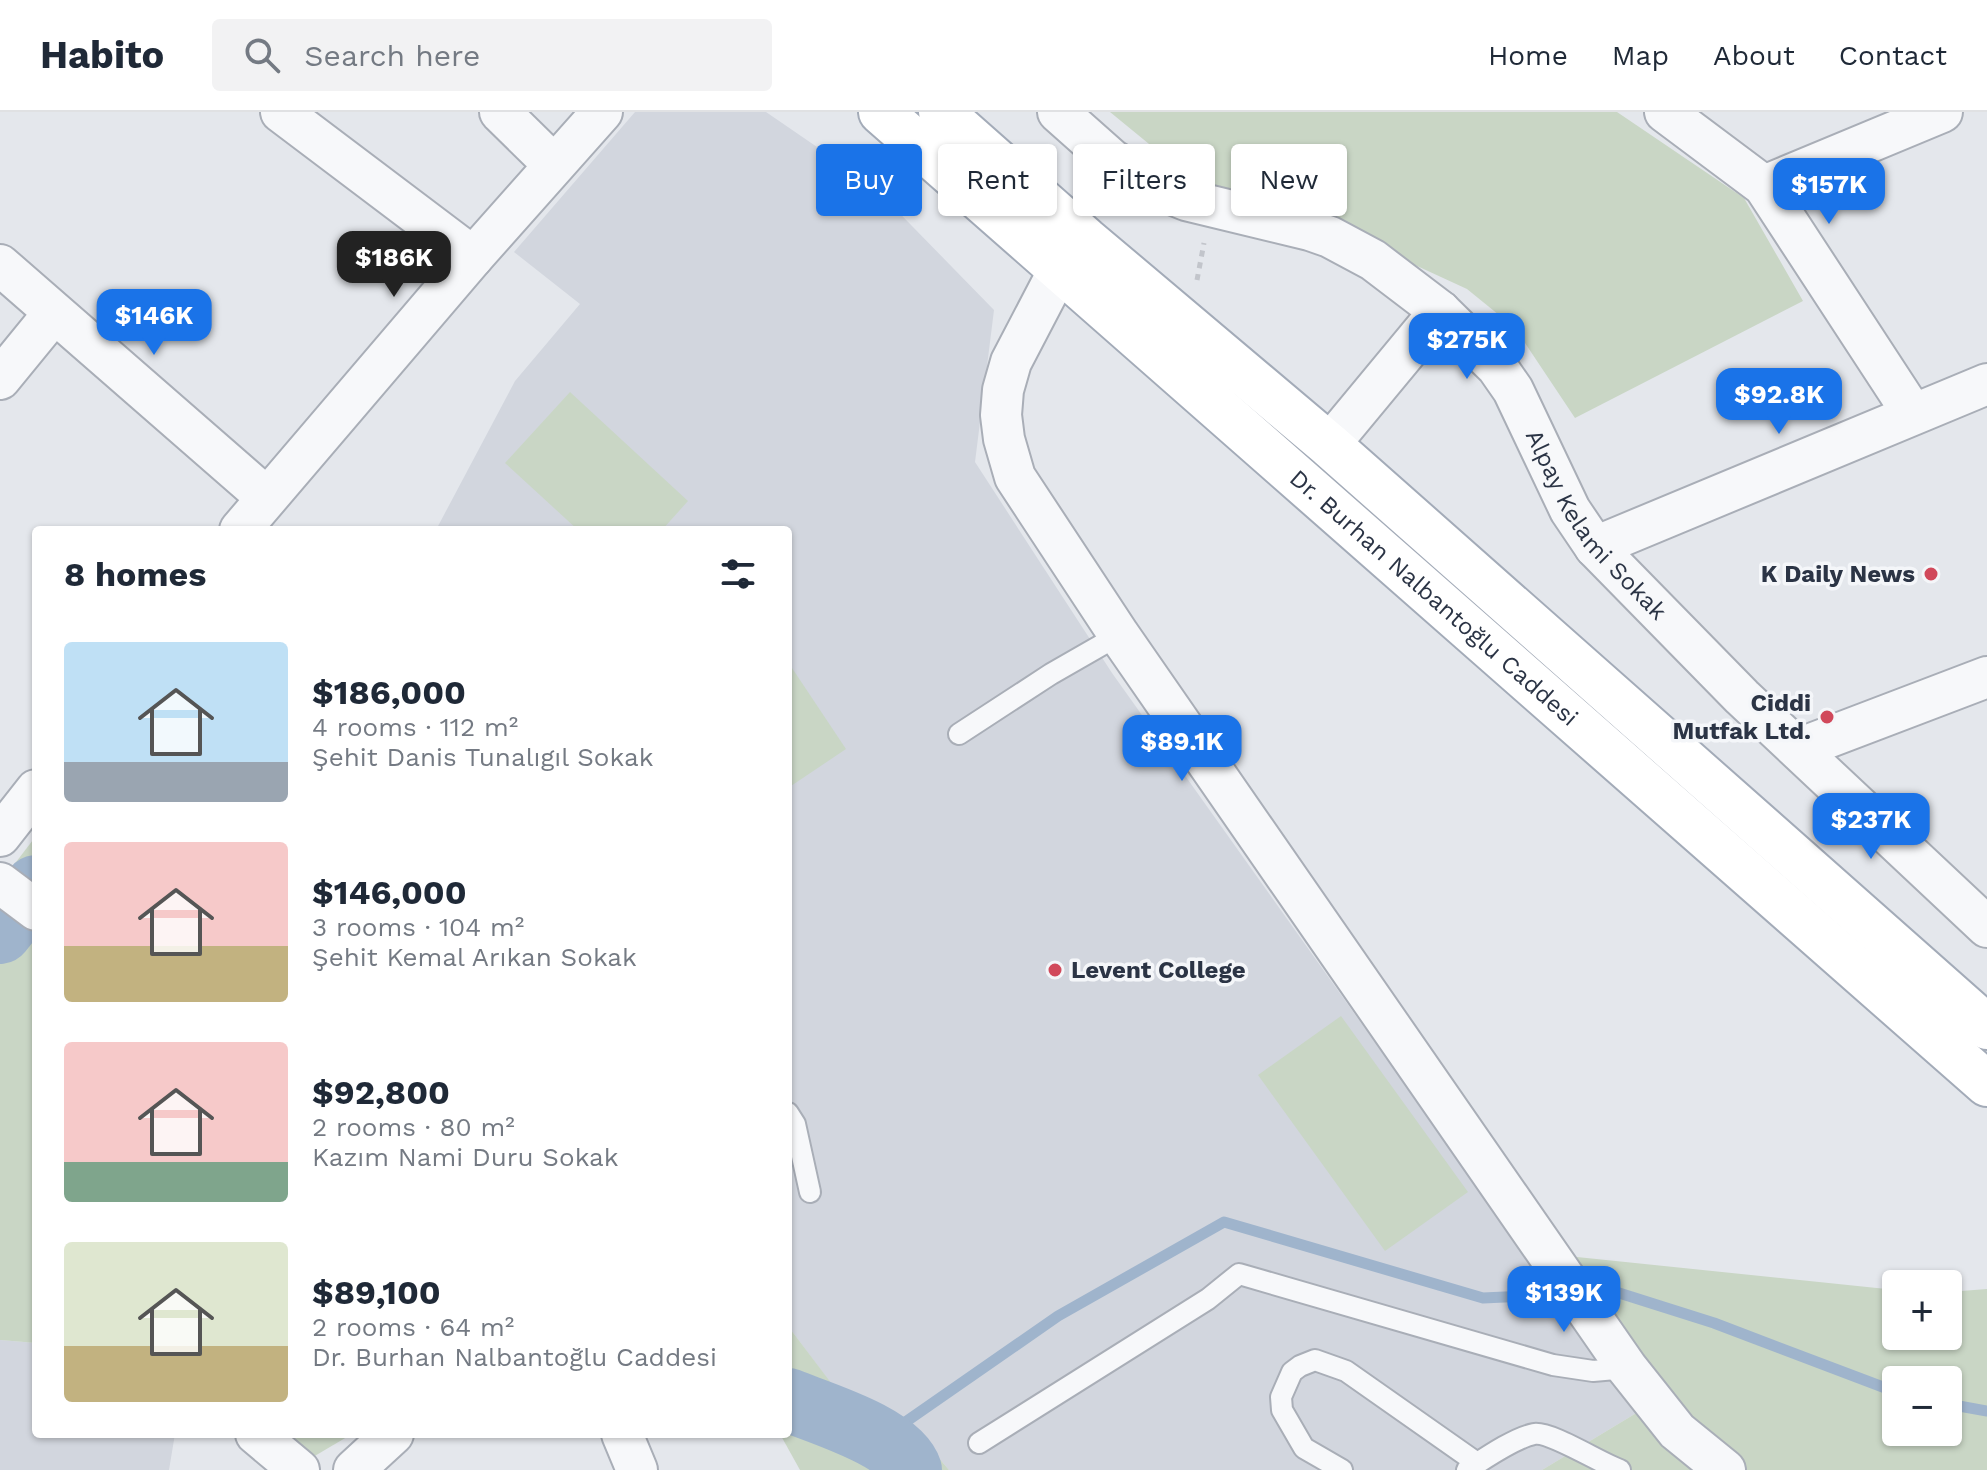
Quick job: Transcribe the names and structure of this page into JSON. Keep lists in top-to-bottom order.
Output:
{
  "streets": {
    "main road": ["Dr. Burhan Nalbantoğlu Caddesi"],
    "street": ["Alpay Kelami Sokak"]
  },
  "places": ["K Daily News", "Ciddi Mutfak Ltd.", "Levent College"],
  "page": {
    "header": "Habito",
    "search": "Search here",
    "nav": [
      "Home",
      "Map",
      "About",
      "Contact"
    ],
    "chip": [
      "Buy",
      "Rent",
      "Filters",
      "New"
    ],
    "price": [
      "$157K",
      "$186K",
      "$146K",
      "$275K",
      "$92.8K",
      "$89.1K",
      "$237K",
      "$139K"
    ],
    "heading": "8 homes",
    "list": [
      {
        "name": "$186,000",
        "note": "4 rooms · 112 m² · Şehit Danis Tunalıgıl Sokak"
      },
      {
        "name": "$146,000",
        "note": "3 rooms · 104 m² · Şehit Kemal Arıkan Sokak"
      },
      {
        "name": "$92,800",
        "note": "2 rooms · 80 m² · Kazım Nami Duru Sokak"
      },
      {
        "name": "$89,100",
        "note": "2 rooms · 64 m² · Dr. Burhan Nalbantoğlu Caddesi"
      }
    ],
    "map_buttons": ["+", "−"]
  }
}
